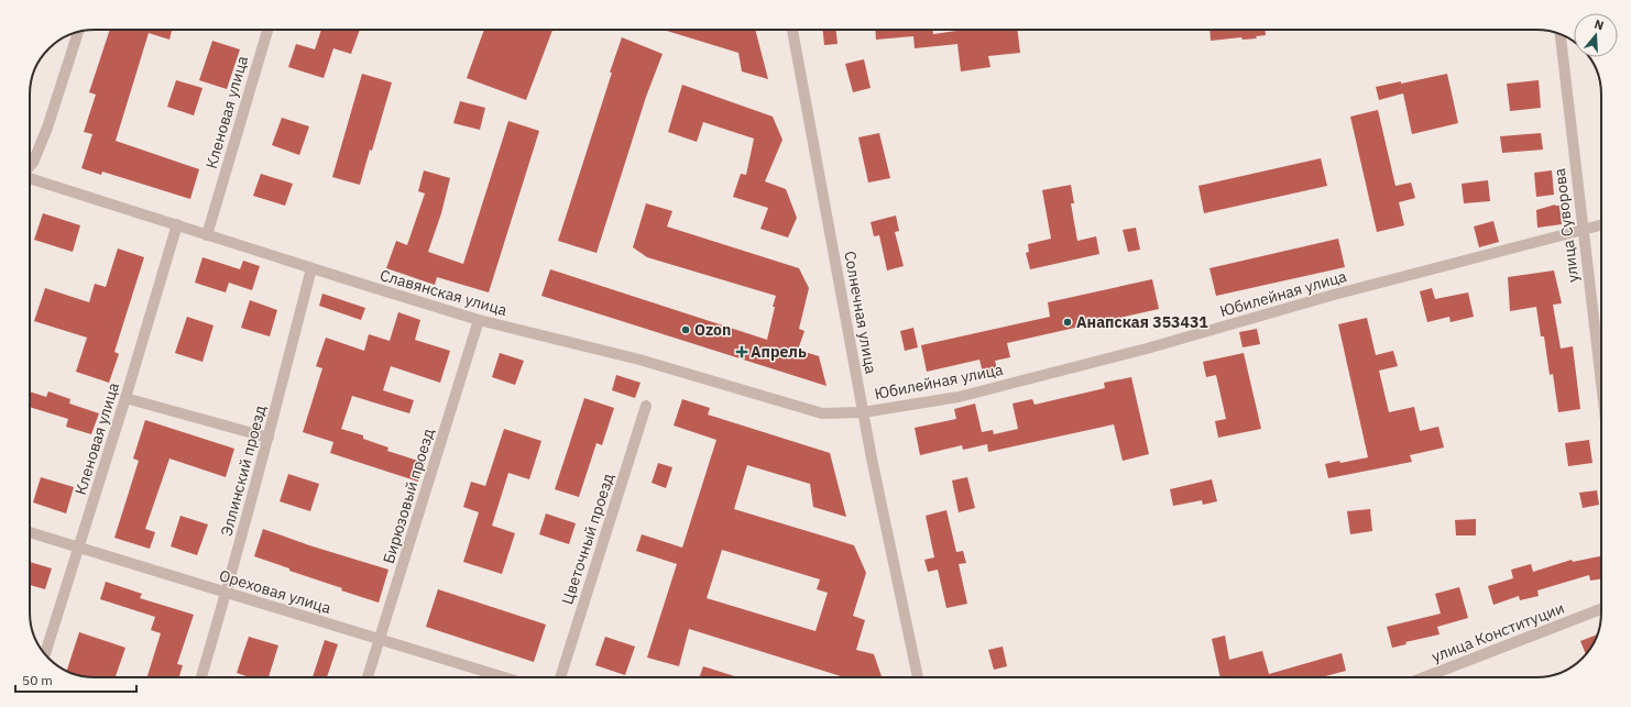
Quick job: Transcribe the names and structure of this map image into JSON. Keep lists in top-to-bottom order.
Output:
{
  "streets": {
    "street": [
      "Кленовая улица",
      "улица Суворова",
      "Славянская улица",
      "Юбилейная улица",
      "Солнечная улица",
      "Эллинский проезд",
      "Бирюзовый проезд",
      "Цветочный проезд",
      "Ореховая улица",
      "улица Конституции"
    ]
  },
  "crossings": [
    ["Кленовая улица", "Славянская улица"],
    ["Кленовая улица", "Ореховая улица"],
    ["улица Суворова", "Юбилейная улица"],
    ["Славянская улица", "Юбилейная улица"],
    ["Славянская улица", "Солнечная улица"],
    ["Славянская улица", "Эллинский проезд"],
    ["Славянская улица", "Бирюзовый проезд"],
    ["Юбилейная улица", "Солнечная улица"],
    ["Эллинский проезд", "Ореховая улица"],
    ["Бирюзовый проезд", "Ореховая улица"]
  ],
  "places": {
    "other": ["Анапская 353431", "Ozon"],
    "health": ["Апрель"]
  },
  "scale_bar": "50 m",
  "north": "top"
}
